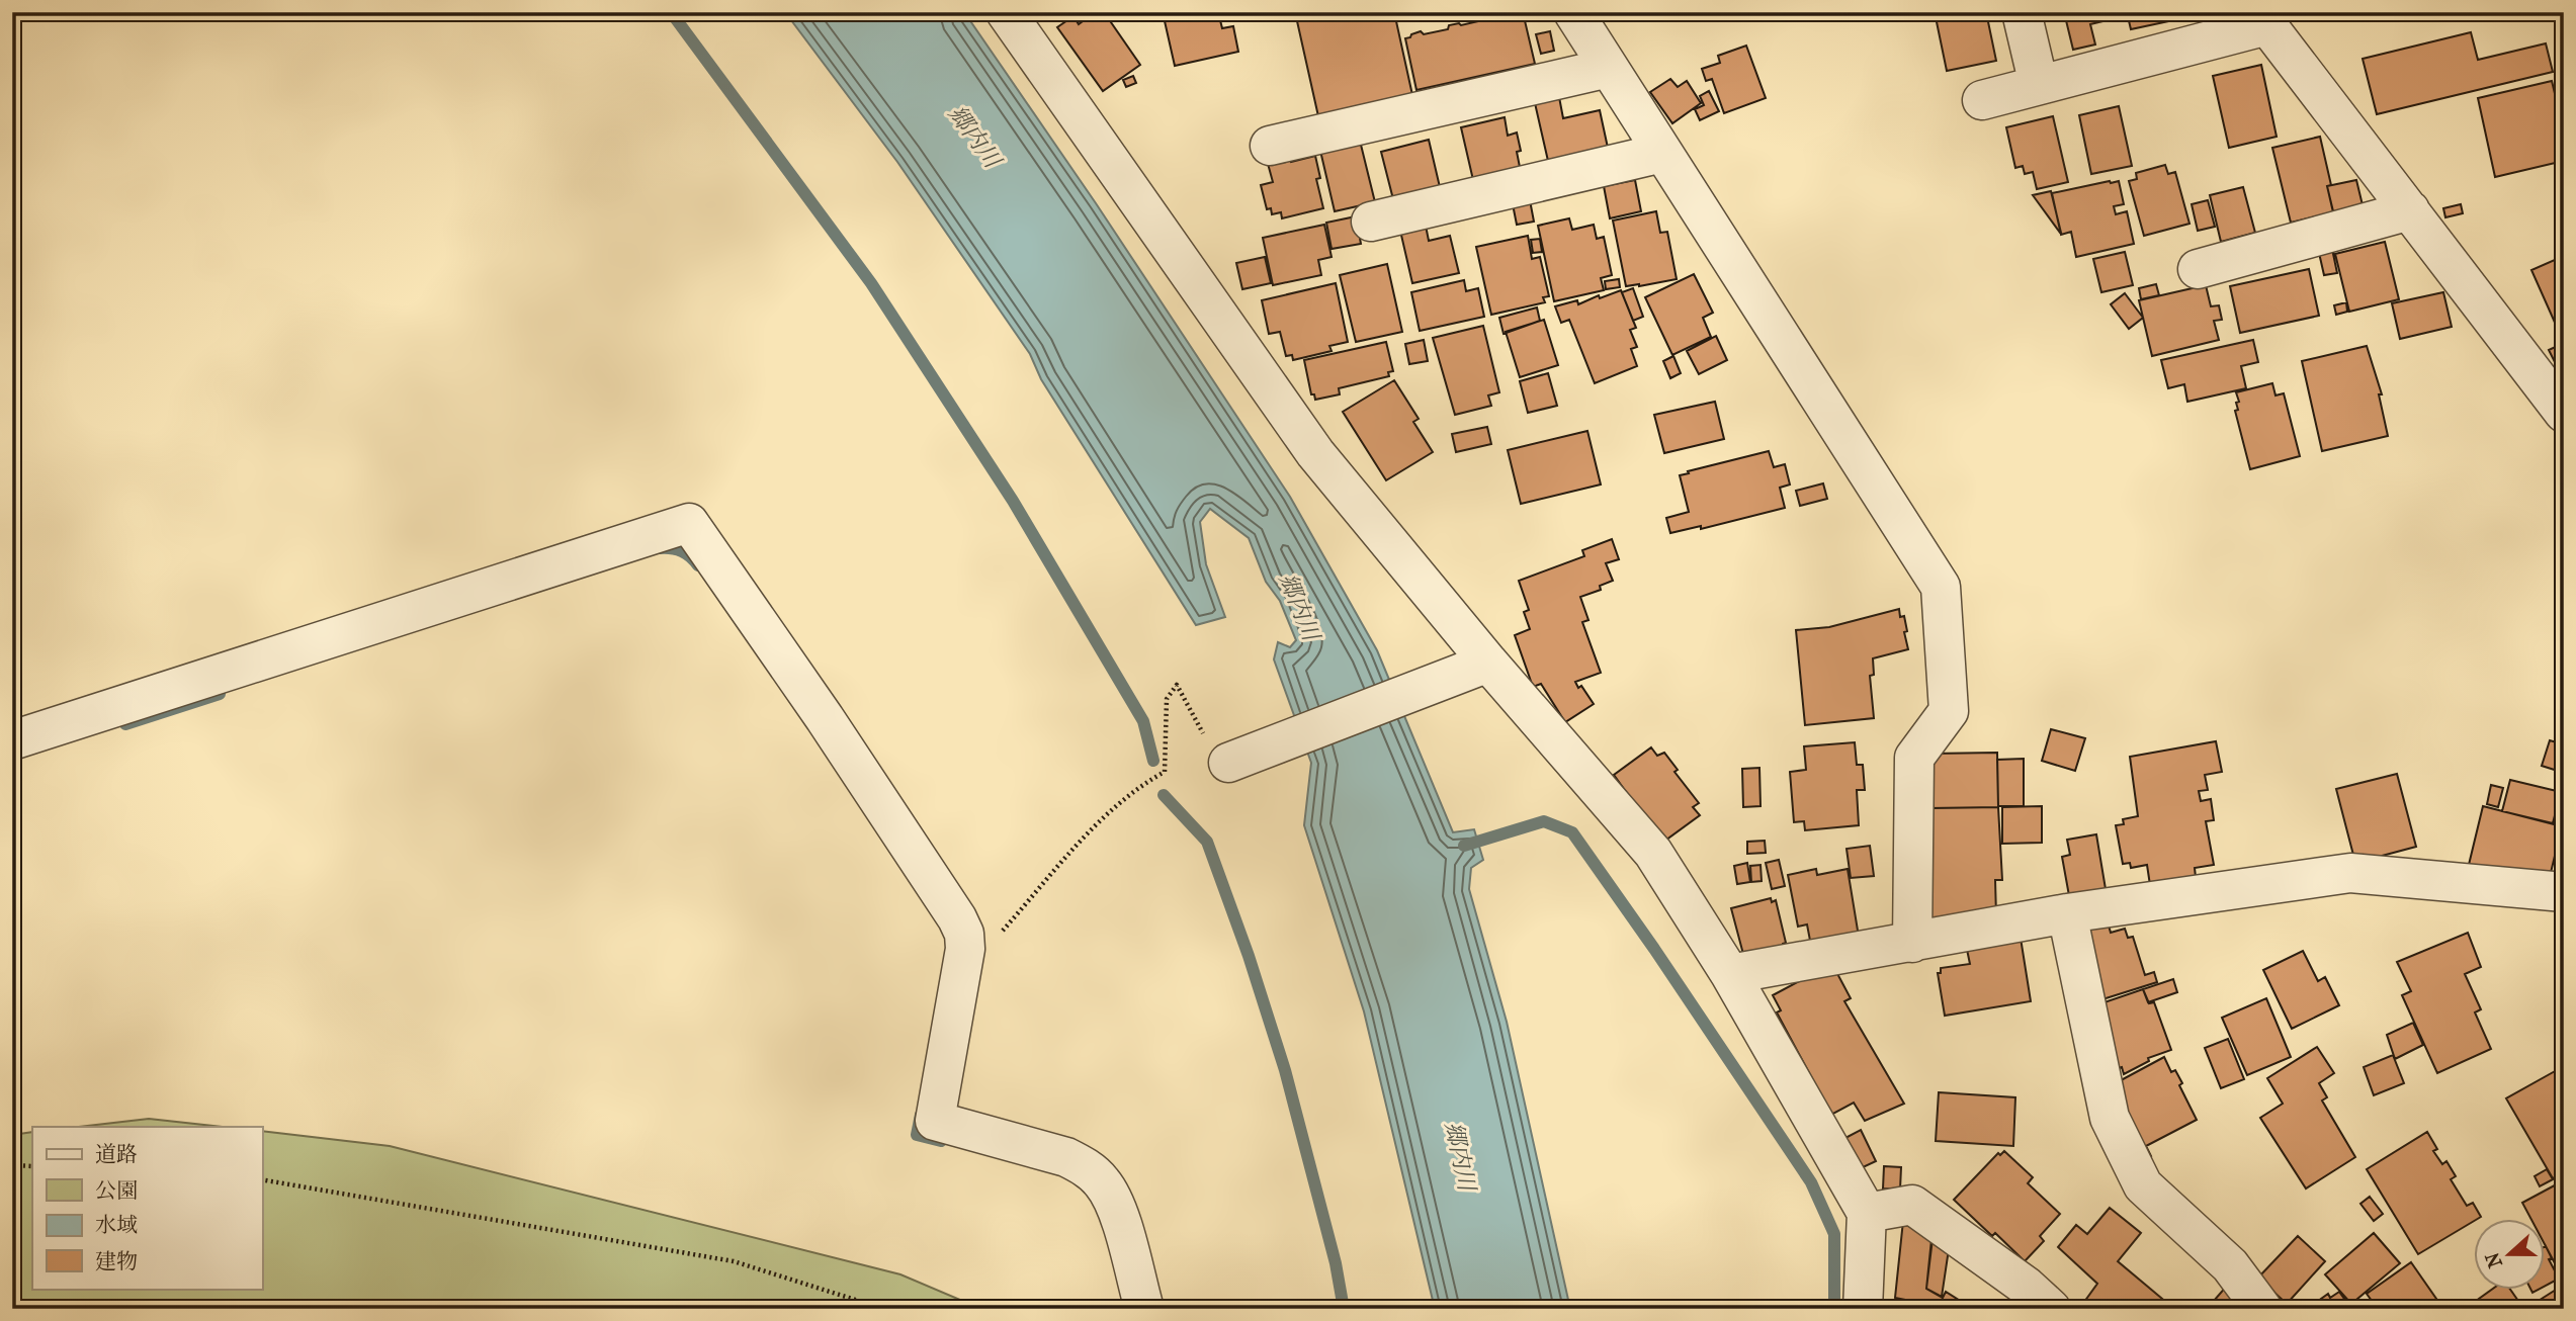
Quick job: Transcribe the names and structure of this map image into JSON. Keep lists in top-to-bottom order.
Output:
{
  "water": ["郷内川"],
  "legend": [
    "道路",
    "公園",
    "水域",
    "建物"
  ],
  "north": "left"
}
